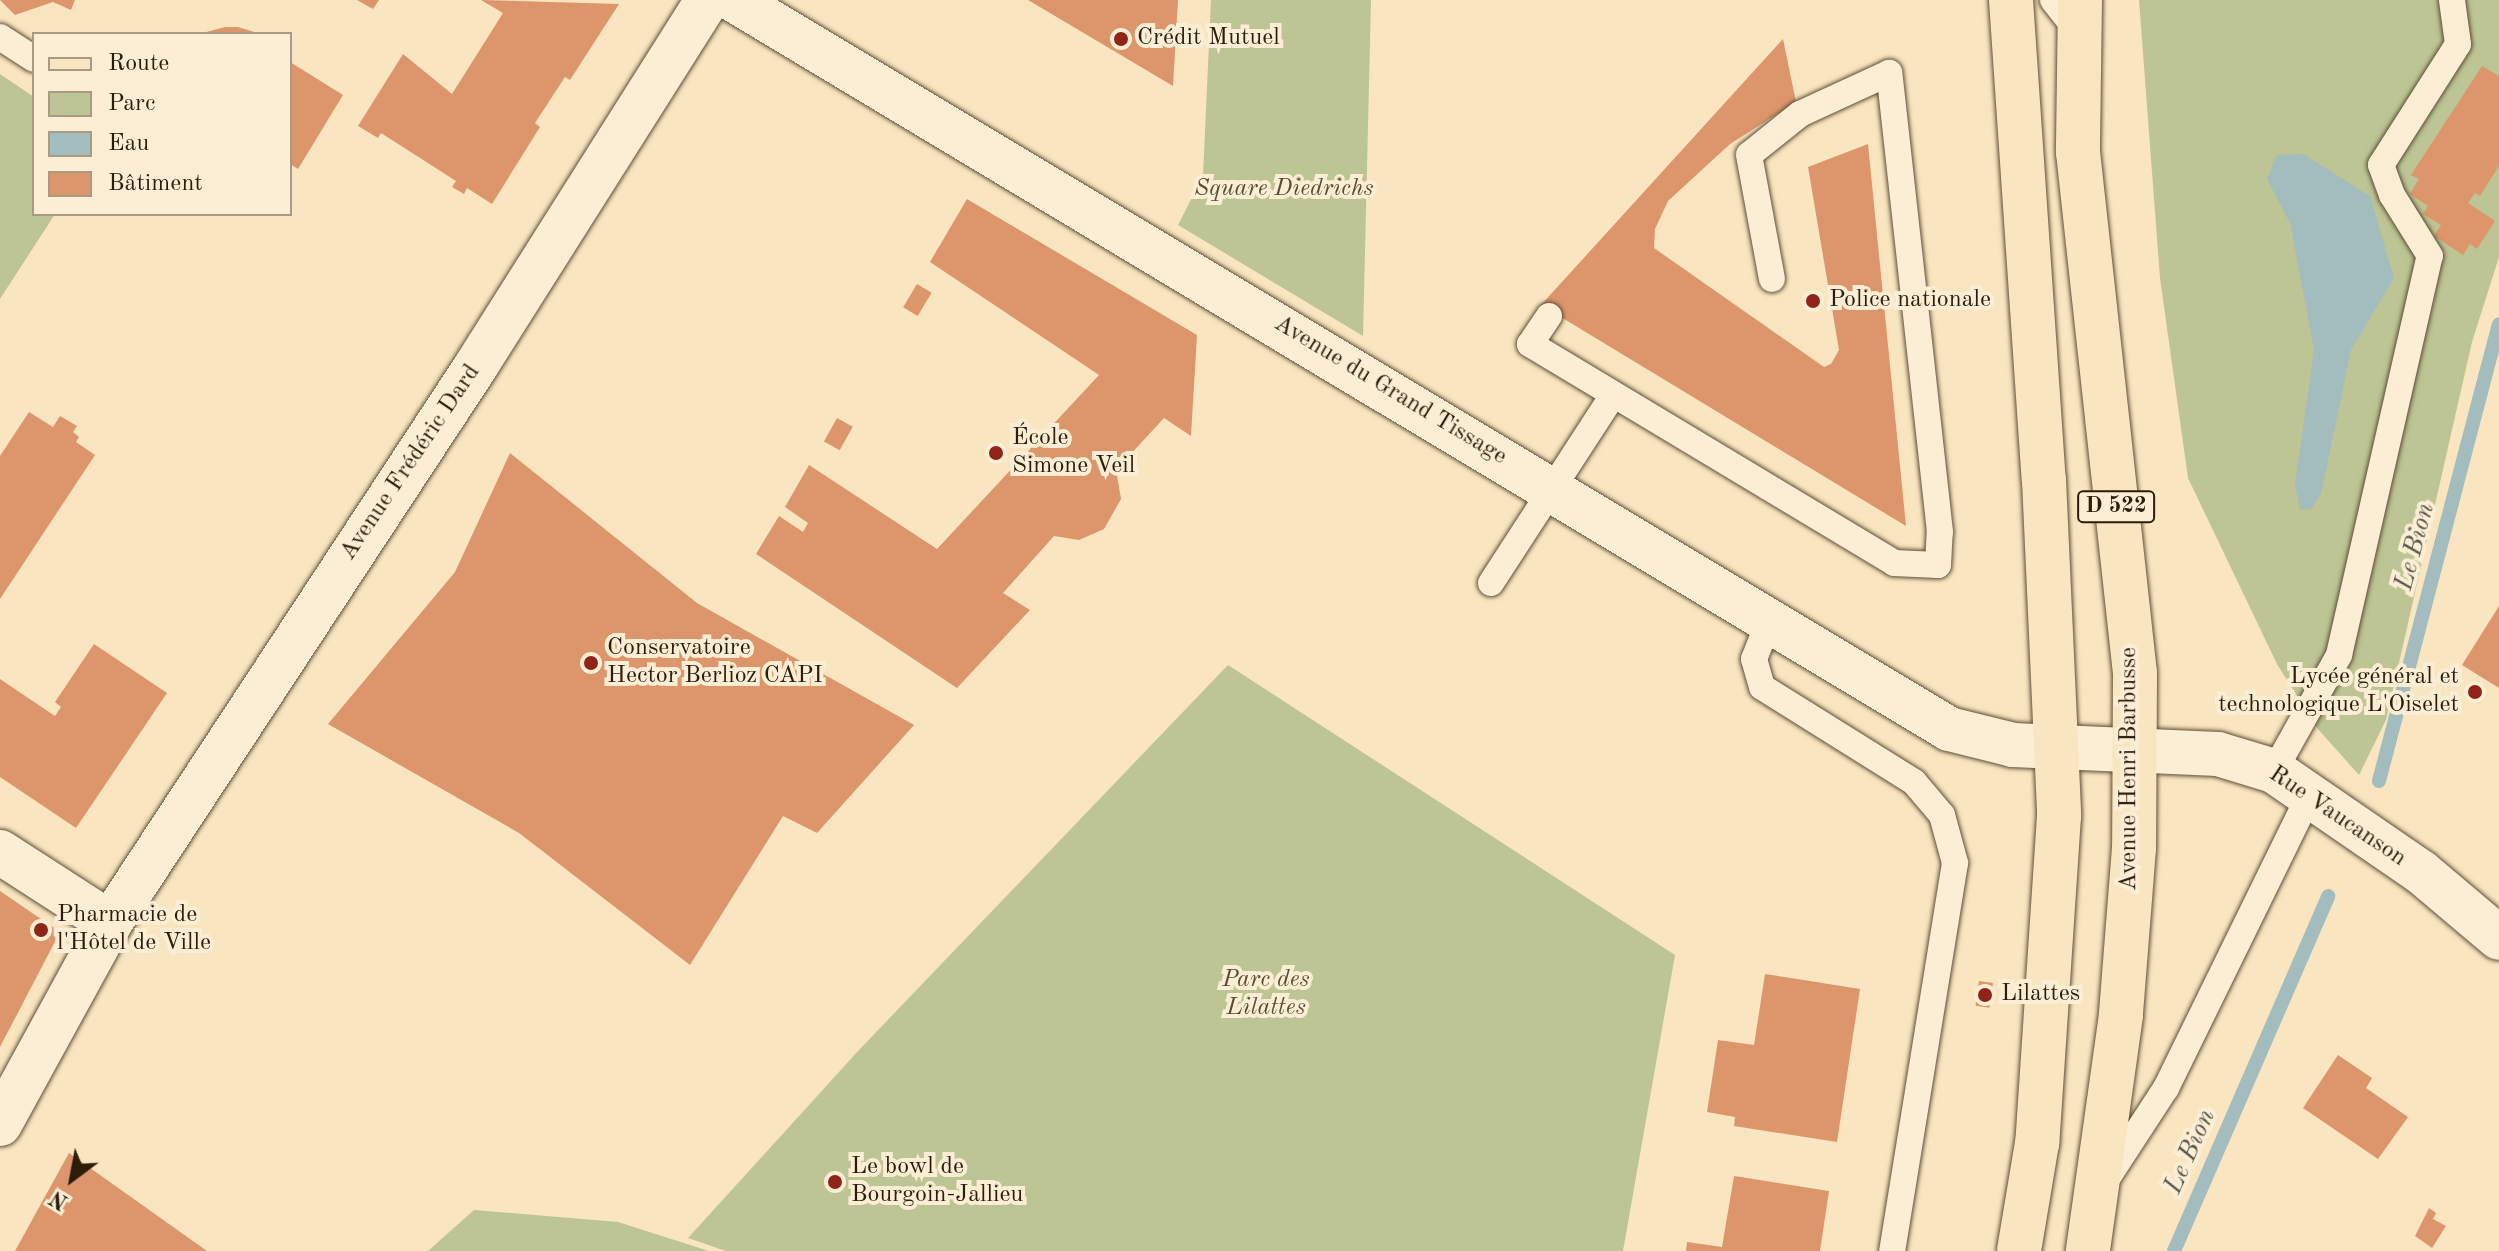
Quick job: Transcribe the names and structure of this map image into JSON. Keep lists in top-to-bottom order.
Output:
{
  "streets": {
    "main road": ["D 522", "Avenue Henri Barbusse"],
    "street": ["Avenue du Grand Tissage", "Avenue Frédéric Dard", "Rue Vaucanson"]
  },
  "crossings": [
    ["Avenue du Grand Tissage", "D 522"],
    ["Avenue du Grand Tissage", "Rue Vaucanson"],
    ["D 522", "Rue Vaucanson"],
    ["Avenue Henri Barbusse", "Rue Vaucanson"]
  ],
  "water": ["Le Bion"],
  "parks": ["Square Diedrichs", "Parc des Lilattes"],
  "places": [
    "Crédit Mutuel",
    "Police nationale",
    "École Simone Veil",
    "Conservatoire Hector Berlioz CAPI",
    "Lycée général et technologique L'Oiselet",
    "Pharmacie de l'Hôtel de Ville",
    "Lilattes",
    "Le bowl de Bourgoin-Jallieu"
  ],
  "legend": [
    "Route",
    "Parc",
    "Eau",
    "Bâtiment"
  ],
  "north": "bottom left"
}
